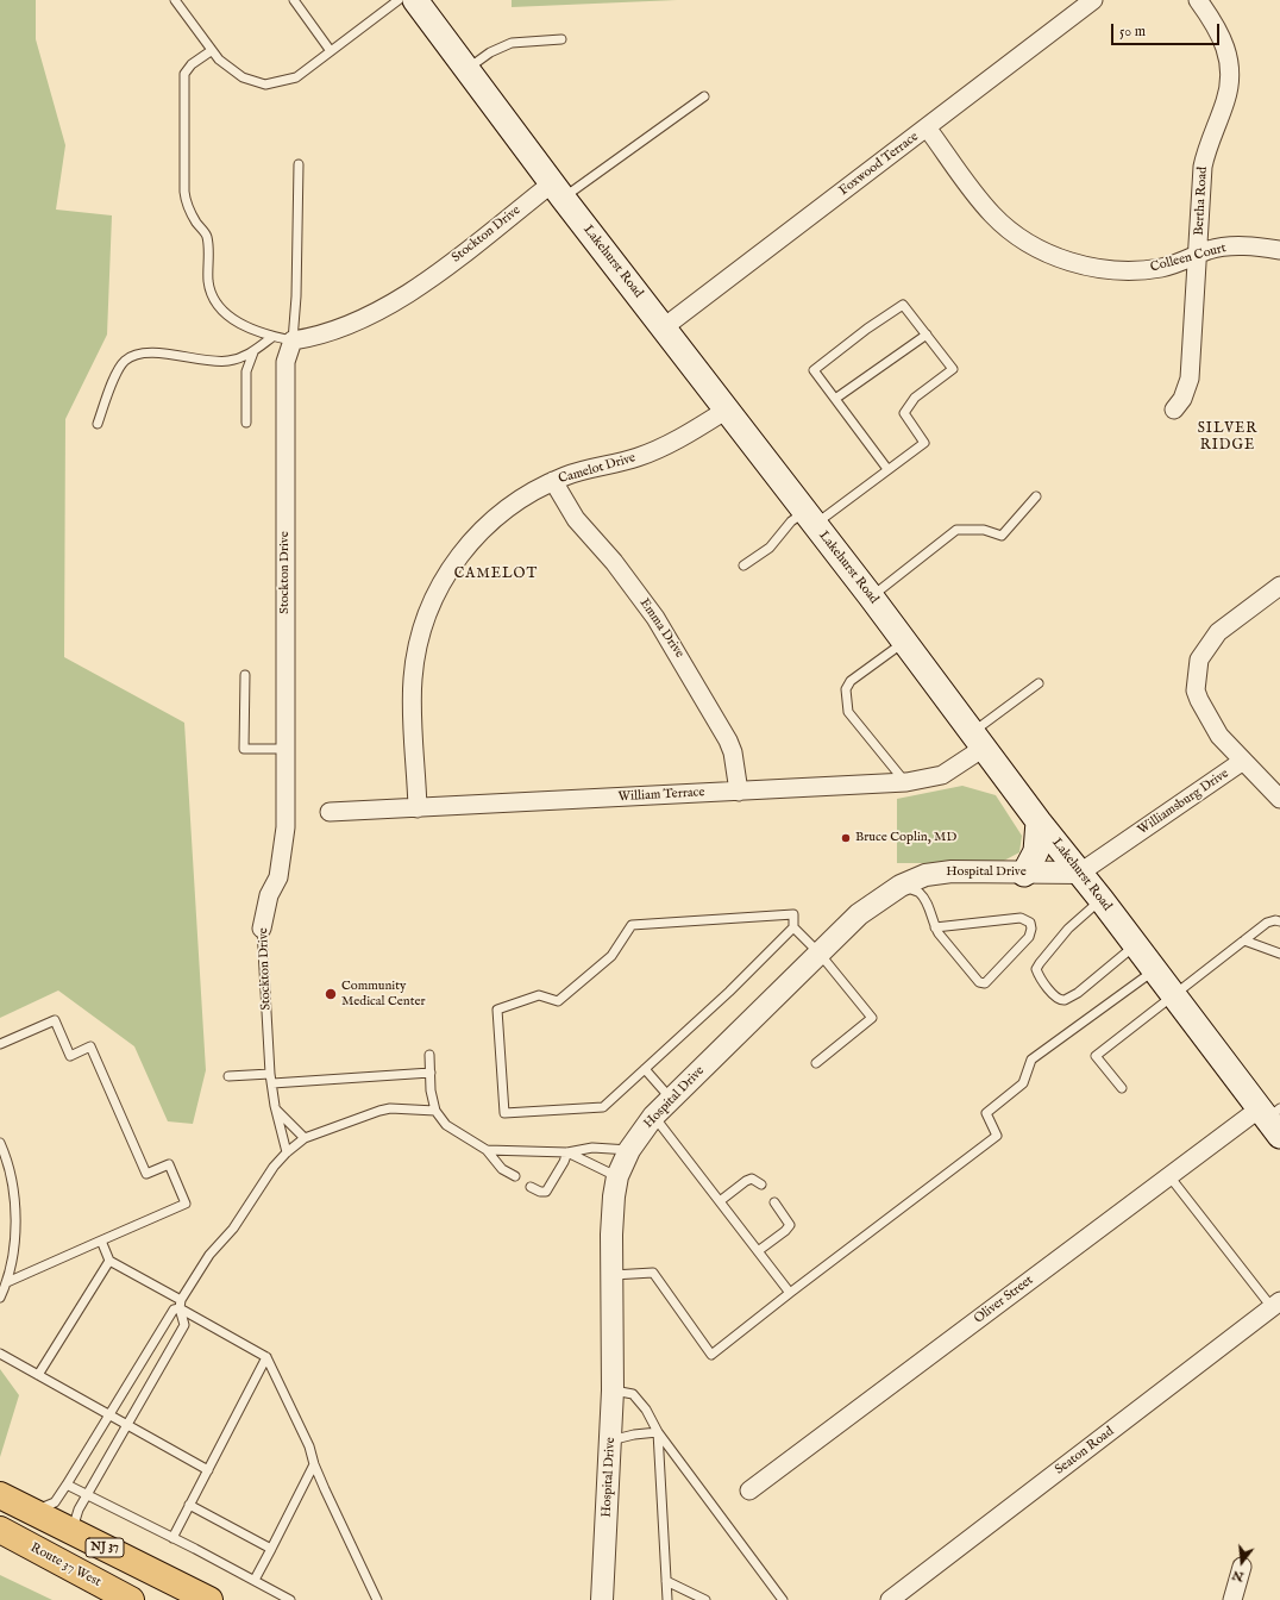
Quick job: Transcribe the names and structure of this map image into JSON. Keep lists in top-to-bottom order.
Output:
{
  "streets": {
    "highway": ["NJ 37", "Route 37 West"],
    "main road": ["Lakehurst Road"],
    "street": [
      "Foxwood Terrace",
      "Bertha Road",
      "Stockton Drive",
      "Colleen Court",
      "Camelot Drive",
      "Emma Drive",
      "William Terrace",
      "Williamsburg Drive",
      "Hospital Drive",
      "Oliver Street",
      "Seaton Road"
    ]
  },
  "crossings": [
    ["Foxwood Terrace", "Colleen Court"],
    ["Foxwood Terrace", "Lakehurst Road"],
    ["Bertha Road", "Colleen Court"],
    ["Stockton Drive", "Lakehurst Road"],
    ["Lakehurst Road", "Camelot Drive"],
    ["Lakehurst Road", "William Terrace"],
    ["Lakehurst Road", "Williamsburg Drive"],
    ["Lakehurst Road", "Hospital Drive"],
    ["Lakehurst Road", "Oliver Street"],
    ["Camelot Drive", "Emma Drive"],
    ["Camelot Drive", "William Terrace"],
    ["Emma Drive", "William Terrace"],
    ["Williamsburg Drive", "Hospital Drive"]
  ],
  "districts": ["SILVER RIDGE", "CAMELOT"],
  "places": ["Bruce Coplin, MD", "Community Medical Center"],
  "scale_bar": "50 m",
  "north": "bottom"
}
